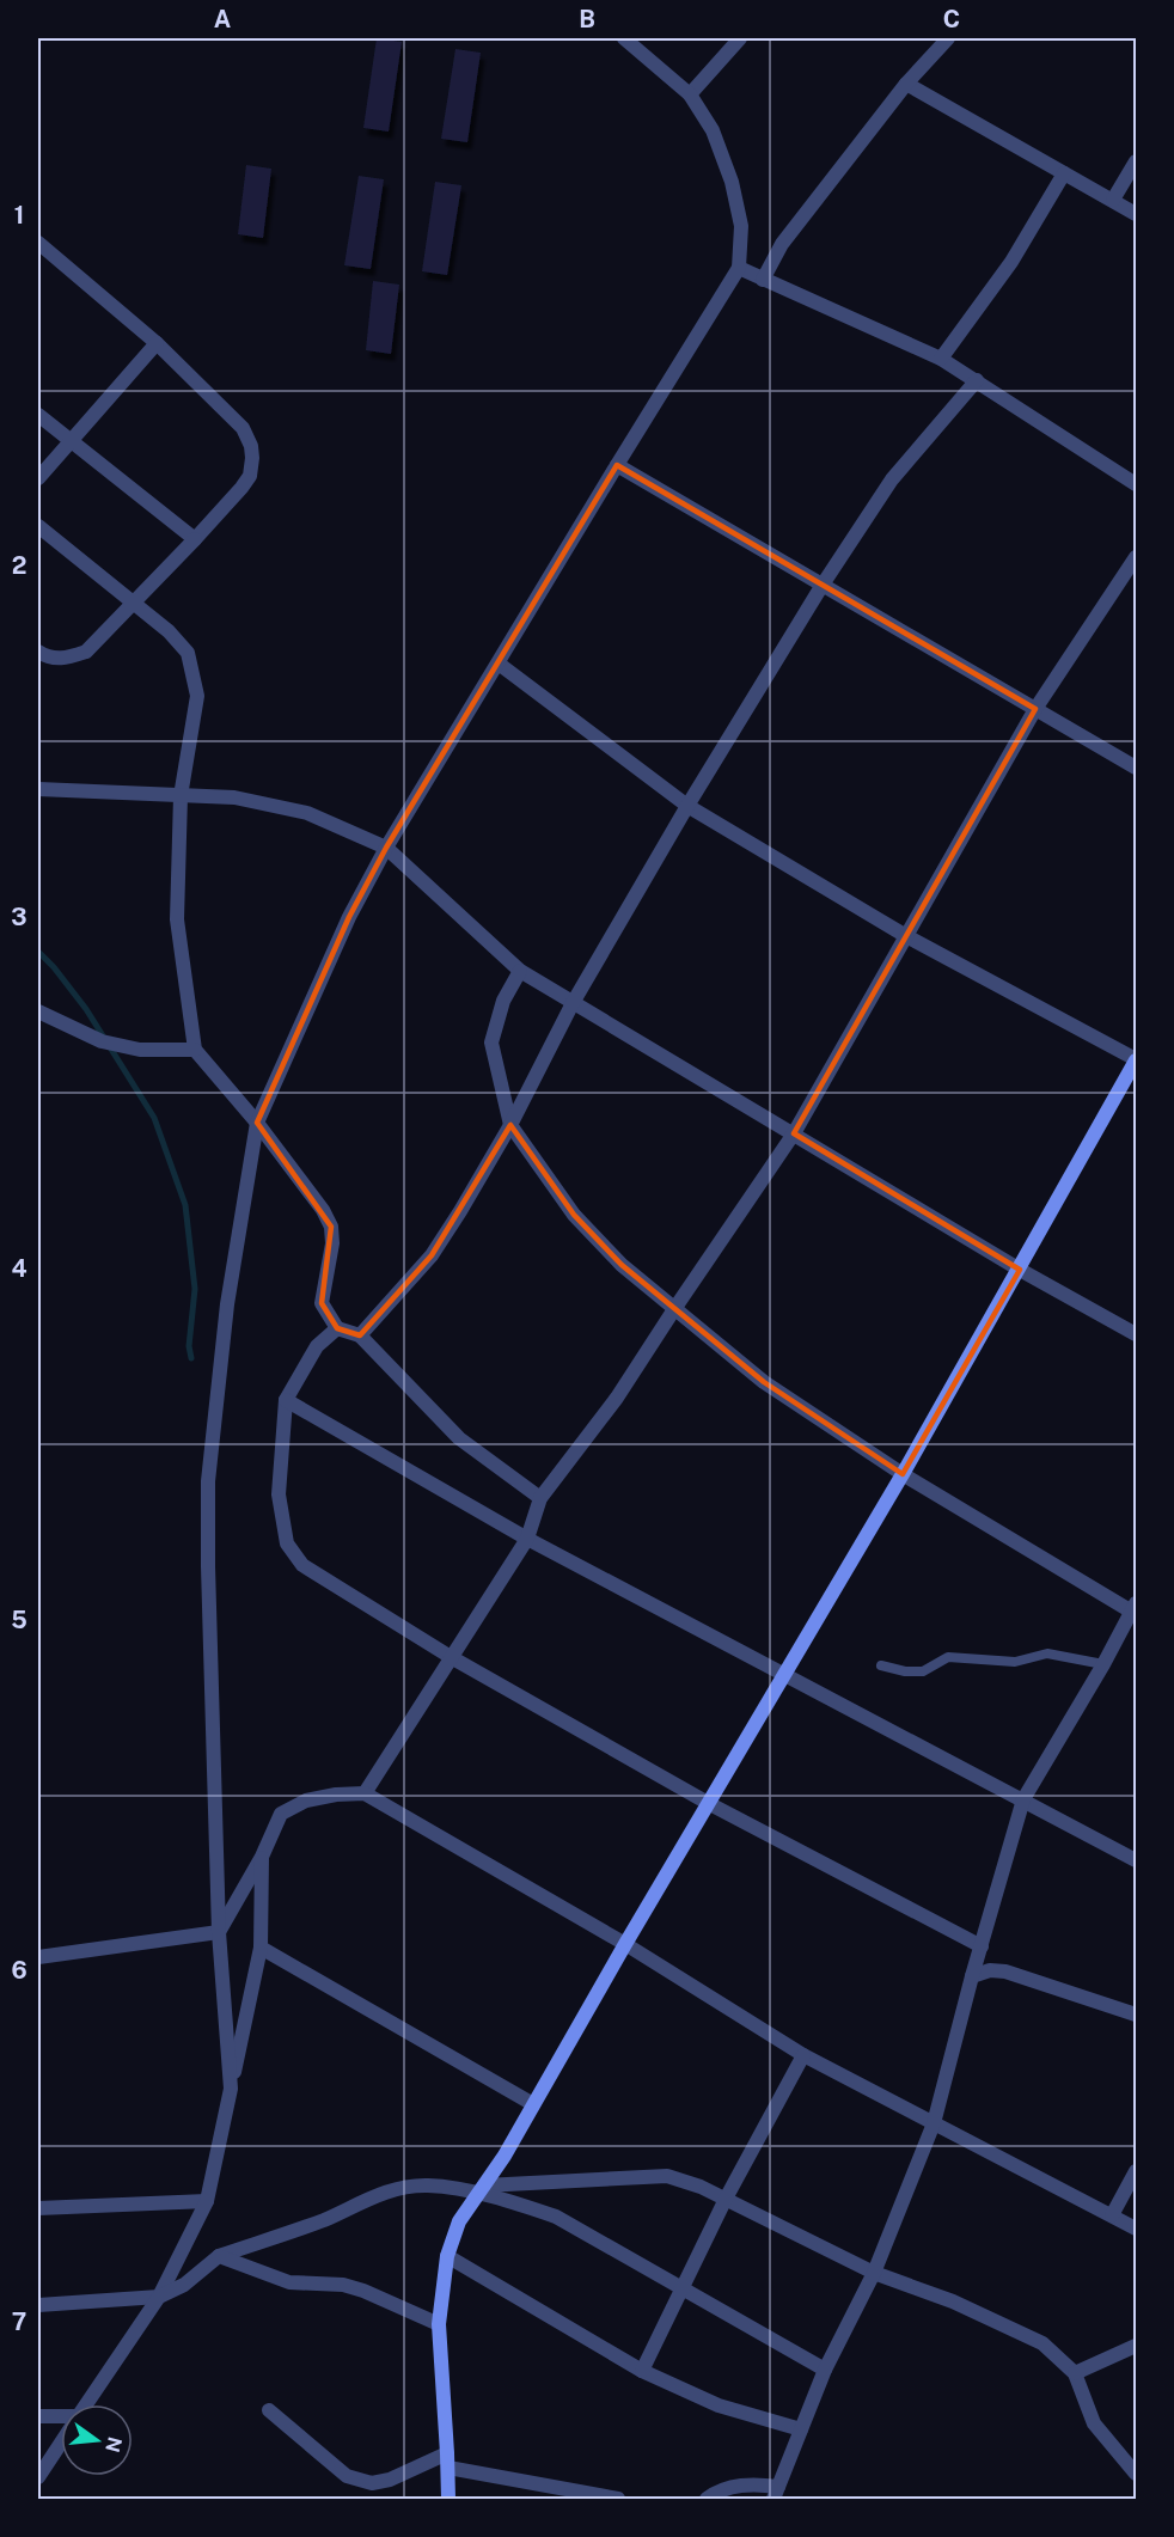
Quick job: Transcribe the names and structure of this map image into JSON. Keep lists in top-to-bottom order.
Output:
{
  "north": "right",
  "grid": {
    "columns": ["A", "B", "C"],
    "rows": [
      "1",
      "2",
      "3",
      "4",
      "5",
      "6",
      "7"
    ]
  }
}
